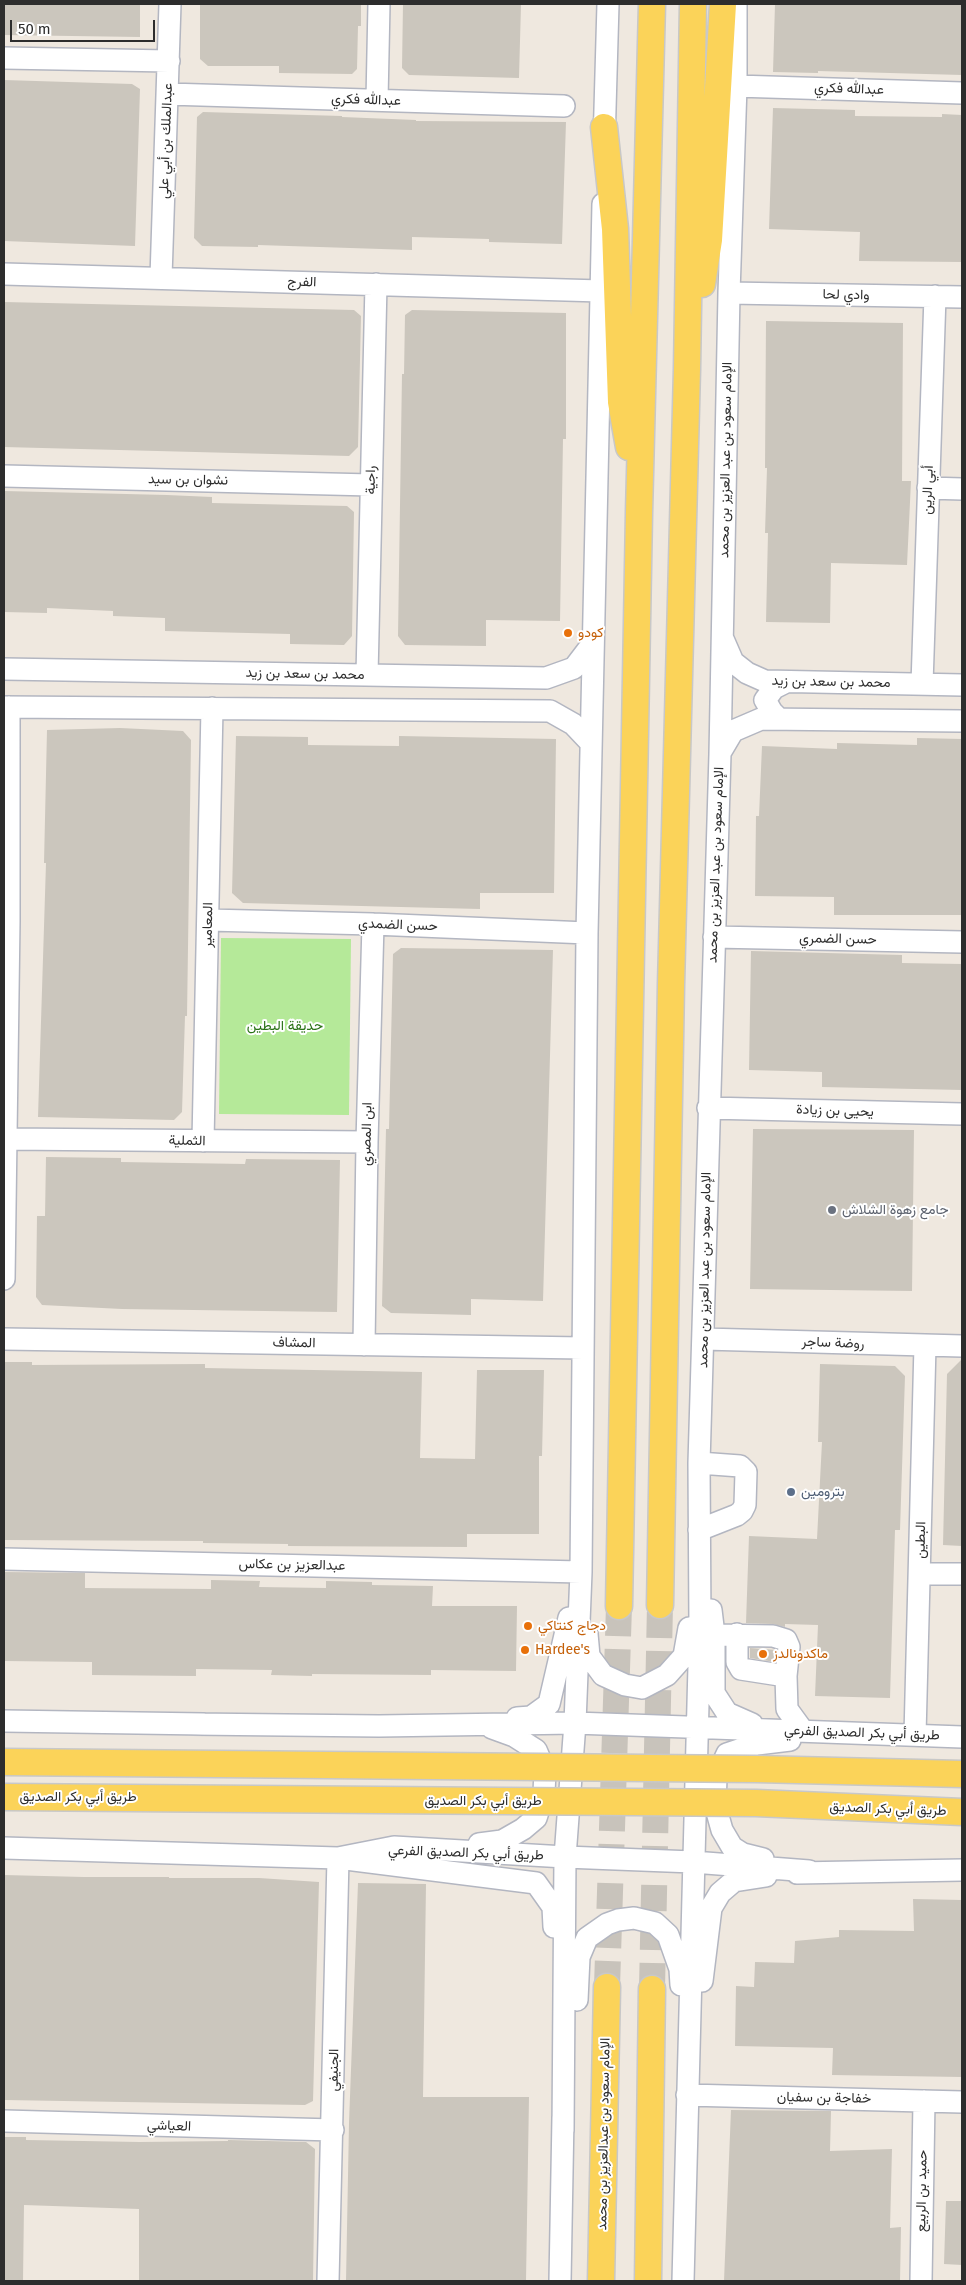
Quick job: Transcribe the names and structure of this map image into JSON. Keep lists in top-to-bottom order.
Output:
{
  "streets": {
    "main road": ["طريق أبي بكر الصديق", "الإمام سعود بن عبدالعزيز بن محمد"],
    "street": [
      "عبدالله فكري",
      "عبدالملك بن أبي علي",
      "الفرج",
      "وادي لحا",
      "الإمام سعود بن عبد العزيز بن محمد",
      "نشوان بن سيد",
      "راجية",
      "أبي الرين",
      "محمد بن سعد بن زيد",
      "المعامير",
      "حسن الضمدي",
      "حسن الضمري",
      "يحيى بن زيادة",
      "ابن المصري",
      "الثملية",
      "المشاف",
      "روضة ساجر",
      "البطين",
      "عبدالعزيز بن عكاس",
      "طريق أبي بكر الصديق الفرعي",
      "الجنيفي",
      "خفاجة بن سفيان",
      "العياشي",
      "حميد بن الربيع"
    ]
  },
  "crossings": [
    ["عبدالله فكري", "عبدالملك بن أبي علي"],
    ["عبدالله فكري", "الإمام سعود بن عبد العزيز بن محمد"],
    ["عبدالملك بن أبي علي", "الفرج"],
    ["الفرج", "راجية"],
    ["وادي لحا", "الإمام سعود بن عبد العزيز بن محمد"],
    ["وادي لحا", "أبي الرين"],
    ["الإمام سعود بن عبد العزيز بن محمد", "محمد بن سعد بن زيد"],
    ["الإمام سعود بن عبد العزيز بن محمد", "حسن الضمري"],
    ["الإمام سعود بن عبد العزيز بن محمد", "يحيى بن زيادة"],
    ["الإمام سعود بن عبد العزيز بن محمد", "روضة ساجر"],
    ["الإمام سعود بن عبد العزيز بن محمد", "طريق أبي بكر الصديق الفرعي"],
    ["الإمام سعود بن عبد العزيز بن محمد", "خفاجة بن سفيان"],
    ["نشوان بن سيد", "راجية"],
    ["راجية", "محمد بن سعد بن زيد"],
    ["أبي الرين", "محمد بن سعد بن زيد"],
    ["المعامير", "حسن الضمدي"],
    ["المعامير", "الثملية"],
    ["حسن الضمدي", "ابن المصري"],
    ["ابن المصري", "الثملية"],
    ["ابن المصري", "المشاف"],
    ["روضة ساجر", "البطين"],
    ["البطين", "طريق أبي بكر الصديق الفرعي"],
    ["عبدالعزيز بن عكاس", "طريق أبي بكر الصديق الفرعي"],
    ["طريق أبي بكر الصديق الفرعي", "الجنيفي"],
    ["طريق أبي بكر الصديق الفرعي", "خفاجة بن سفيان"],
    ["الجنيفي", "العياشي"],
    ["خفاجة بن سفيان", "حميد بن الربيع"]
  ],
  "parks": ["حديقة البطين"],
  "places": [
    "كودو",
    "جامع زهوة الشلاش",
    "بترومين",
    "دجاج كنتاكي",
    "Hardee's",
    "ماكدونالدز"
  ],
  "scale_bar": "50 m"
}
